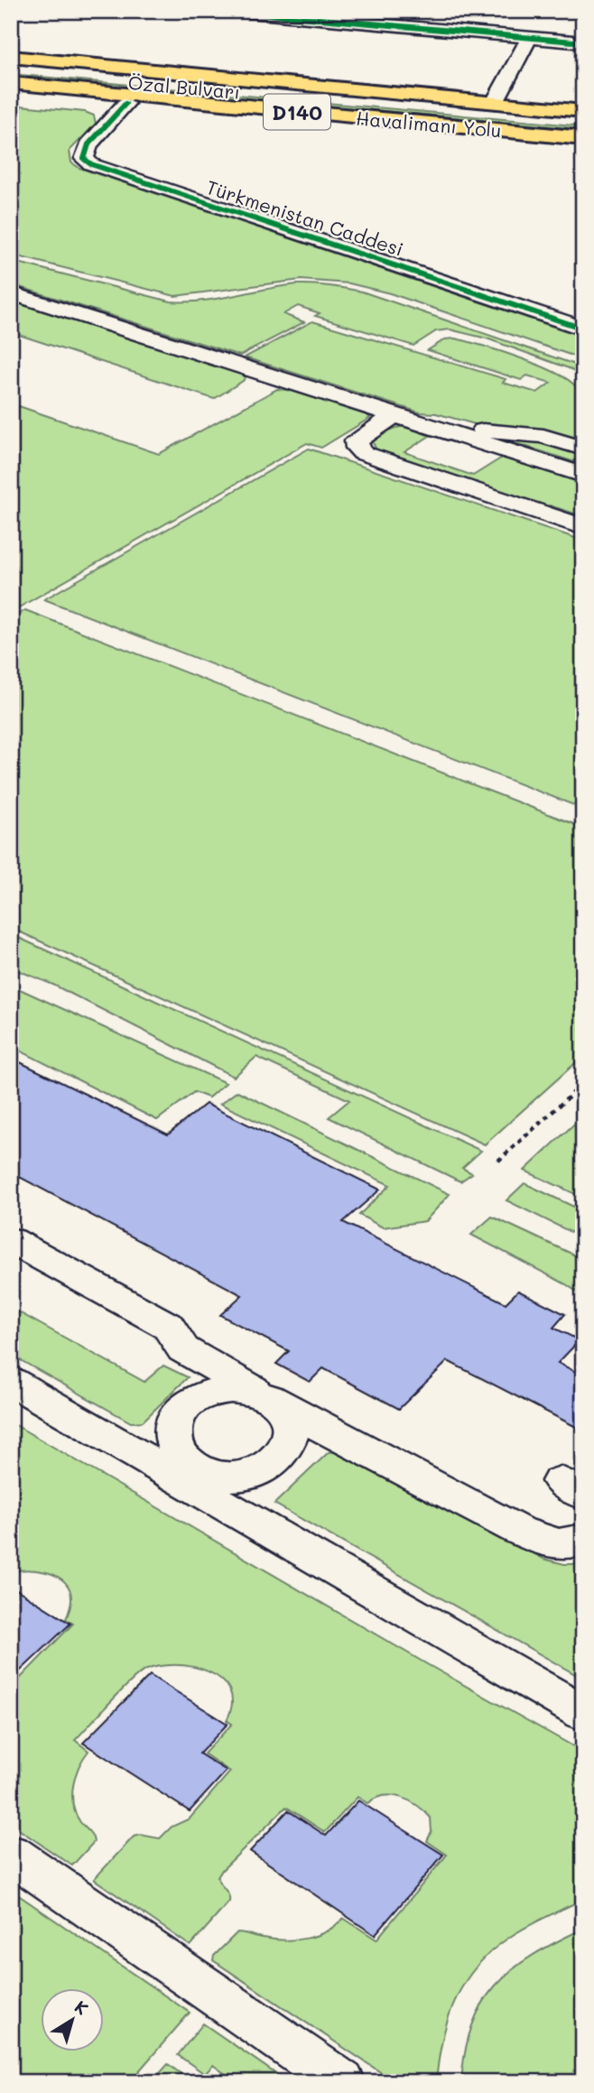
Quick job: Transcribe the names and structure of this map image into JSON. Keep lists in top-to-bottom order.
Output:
{
  "streets": {
    "highway": ["Özal Bulvarı", "D140", "Havalimanı Yolu"],
    "street": ["Türkmenistan Caddesi"]
  },
  "north": "top right"
}
